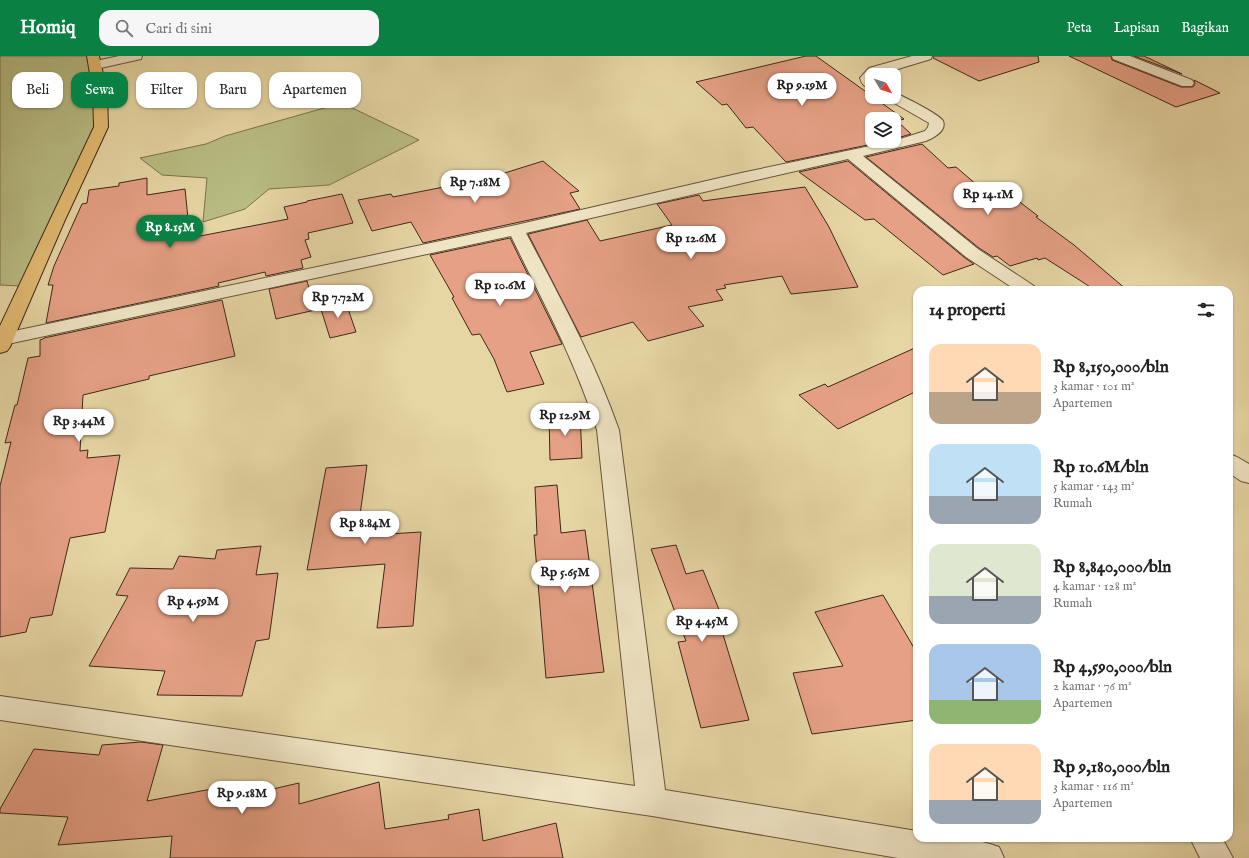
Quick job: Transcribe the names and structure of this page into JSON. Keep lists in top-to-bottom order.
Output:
{
  "north": "bottom right",
  "page": {
    "header": "Homiq",
    "search": "Cari di sini",
    "nav": ["Peta", "Lapisan", "Bagikan"],
    "chip": [
      "Beli",
      "Sewa",
      "Filter",
      "Baru",
      "Apartemen"
    ],
    "price": [
      "Rp 9.19M",
      "Rp 7.18M",
      "Rp 14.1M",
      "Rp 8.15M",
      "Rp 12.6M",
      "Rp 10.6M",
      "Rp 7.72M",
      "Rp 12.9M",
      "Rp 3.44M",
      "Rp 8.84M",
      "Rp 5.65M",
      "Rp 4.59M",
      "Rp 4.45M",
      "Rp 9.18M"
    ],
    "heading": "14 properti",
    "list": [
      {
        "name": "Rp 8,150,000/bln",
        "note": "3 kamar · 101 m² · Apartemen"
      },
      {
        "name": "Rp 10.6M/bln",
        "note": "5 kamar · 143 m² · Rumah"
      },
      {
        "name": "Rp 8,840,000/bln",
        "note": "4 kamar · 128 m² · Rumah"
      },
      {
        "name": "Rp 4,590,000/bln",
        "note": "2 kamar · 76 m² · Apartemen"
      },
      {
        "name": "Rp 9,180,000/bln",
        "note": "3 kamar · 116 m² · Apartemen"
      }
    ]
  }
}
